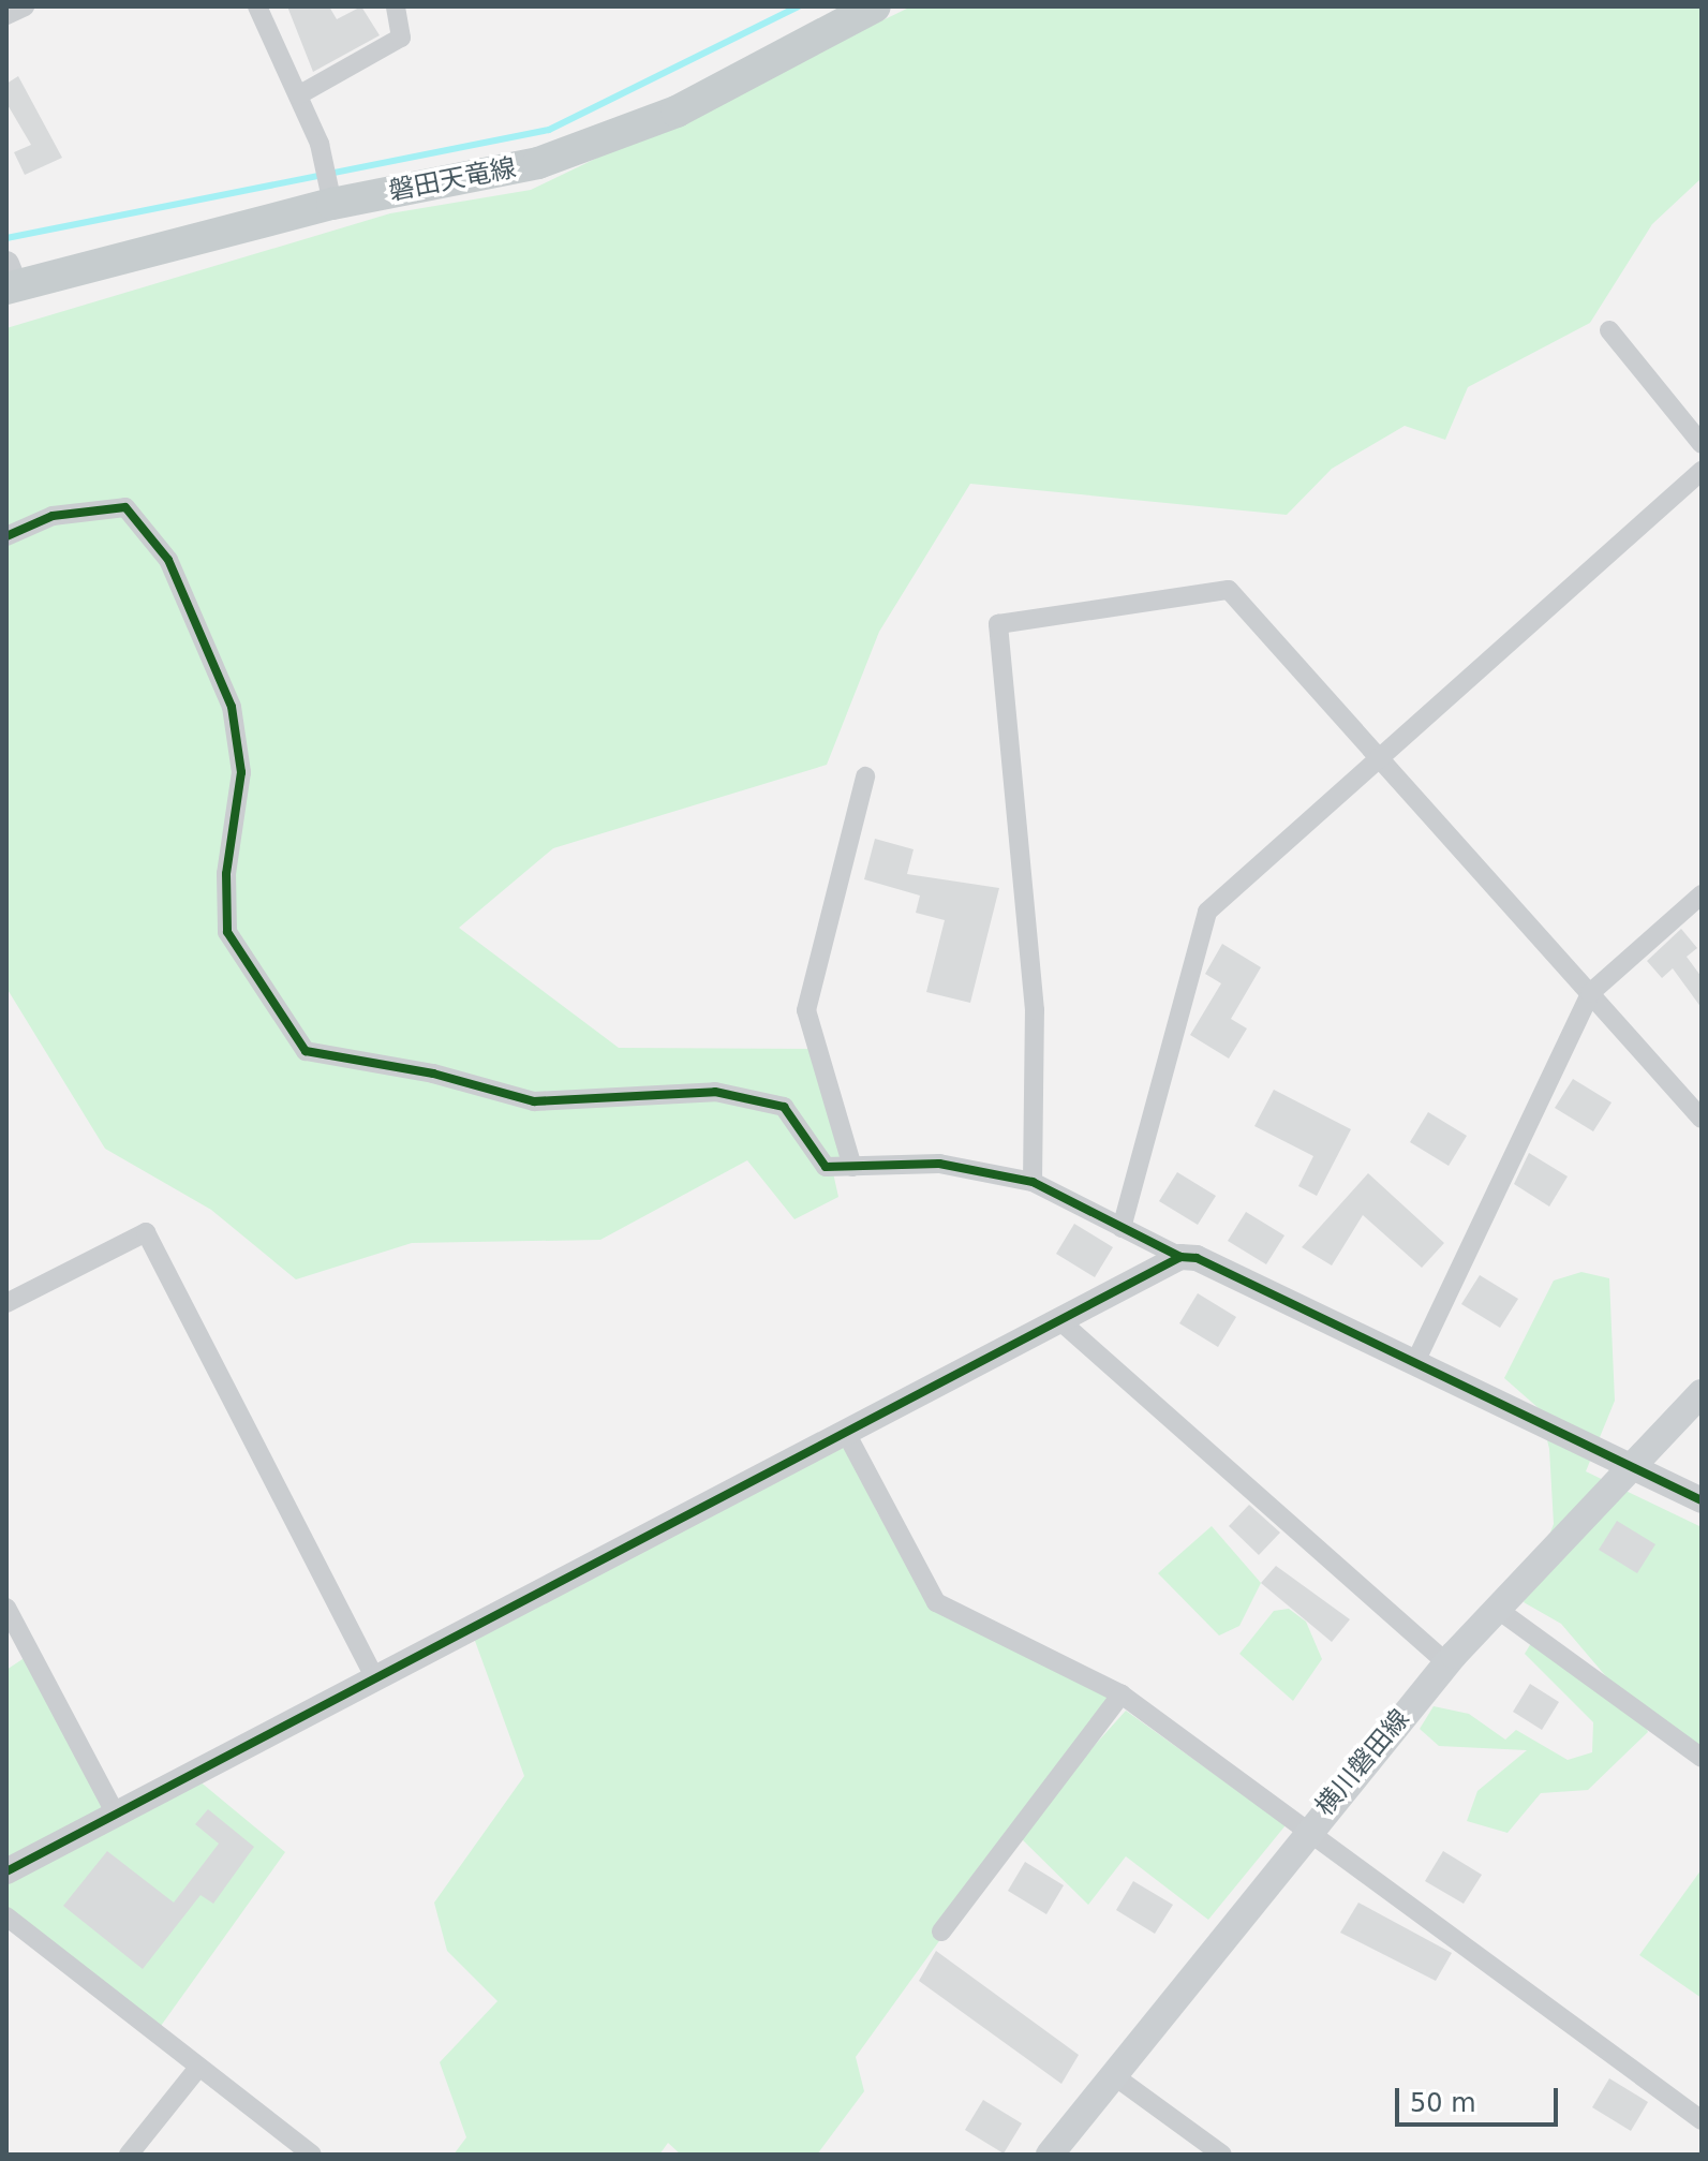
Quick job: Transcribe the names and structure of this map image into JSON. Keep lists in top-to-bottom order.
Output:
{
  "streets": {
    "main road": ["磐田天竜線", "横川磐田線"]
  },
  "scale_bar": "50 m"
}
